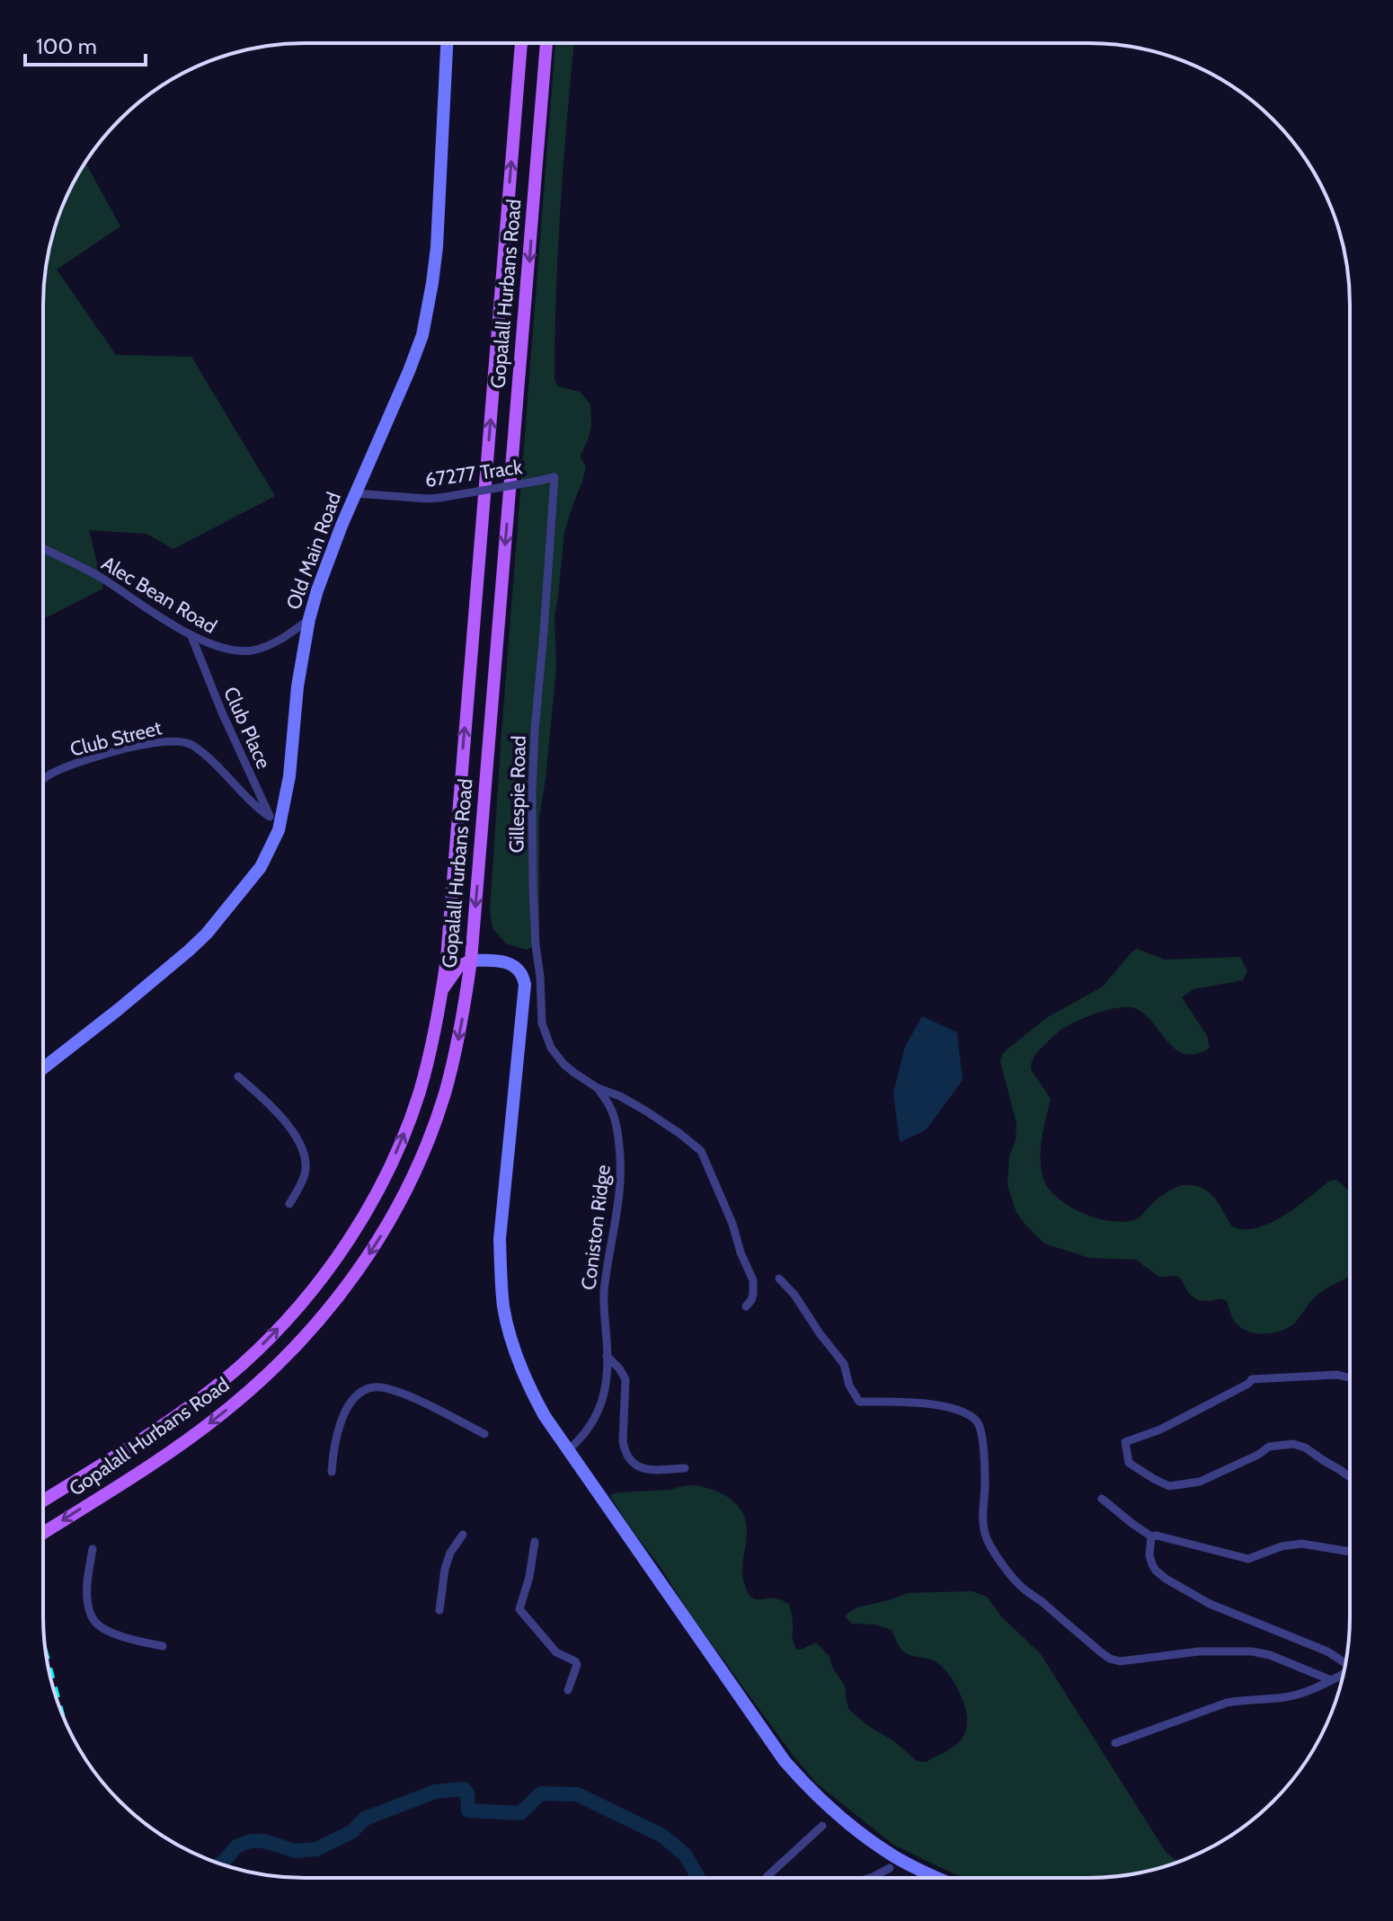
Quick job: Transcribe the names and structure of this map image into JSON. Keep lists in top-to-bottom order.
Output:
{
  "streets": {
    "main road": ["Gopalall Hurbans Road"],
    "street": [
      "67277 Track",
      "Old Main Road",
      "Alec Bean Road",
      "Club Place",
      "Club Street",
      "Gillespie Road",
      "Coniston Ridge"
    ]
  },
  "crossings": [
    ["67277 Track", "Old Main Road"],
    ["67277 Track", "Gillespie Road"],
    ["Old Main Road", "Alec Bean Road"],
    ["Old Main Road", "Club Place"],
    ["Alec Bean Road", "Club Place"],
    ["Club Place", "Club Street"],
    ["Gillespie Road", "Coniston Ridge"]
  ],
  "scale_bar": "100 m"
}
